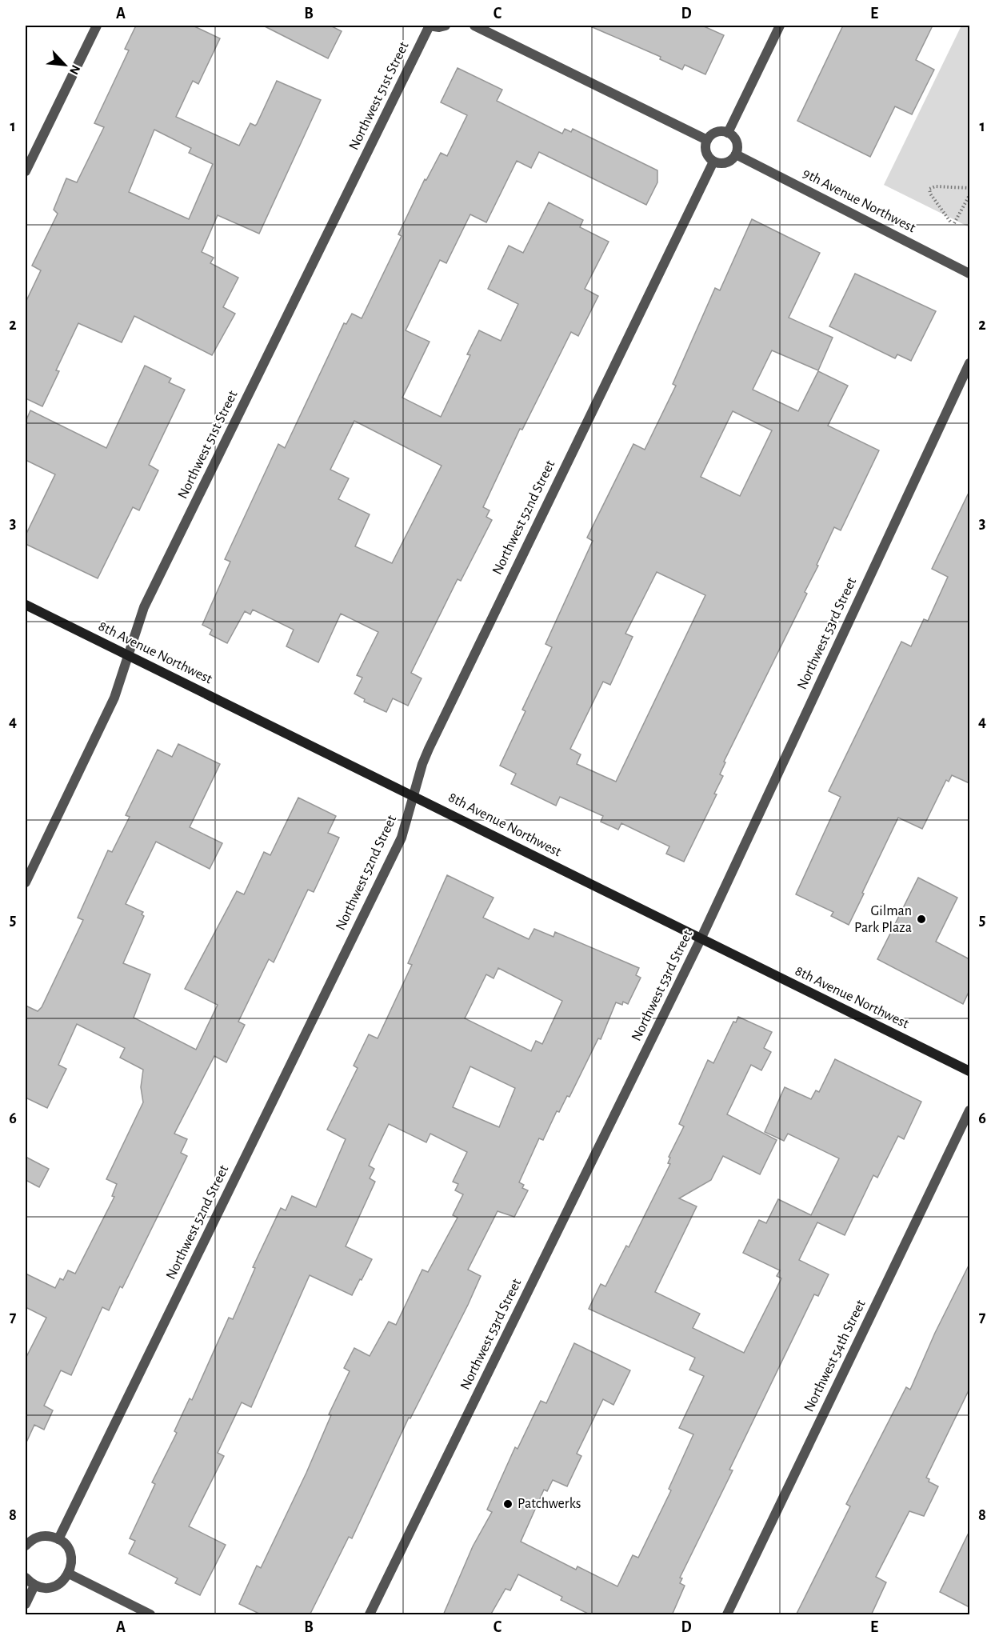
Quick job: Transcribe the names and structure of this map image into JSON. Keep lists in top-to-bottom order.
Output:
{
  "streets": {
    "main road": ["8th Avenue Northwest"],
    "street": [
      "Northwest 51st Street",
      "9th Avenue Northwest",
      "Northwest 52nd Street",
      "Northwest 53rd Street",
      "Northwest 54th Street"
    ]
  },
  "crossings": [
    ["Northwest 51st Street", "8th Avenue Northwest"],
    ["9th Avenue Northwest", "Northwest 52nd Street"],
    ["Northwest 52nd Street", "8th Avenue Northwest"],
    ["Northwest 53rd Street", "8th Avenue Northwest"]
  ],
  "places": ["Gilman Park Plaza", "Patchwerks"],
  "north": "bottom right",
  "grid": {
    "columns": [
      "A",
      "B",
      "C",
      "D",
      "E"
    ],
    "rows": [
      "1",
      "2",
      "3",
      "4",
      "5",
      "6",
      "7",
      "8"
    ]
  }
}
